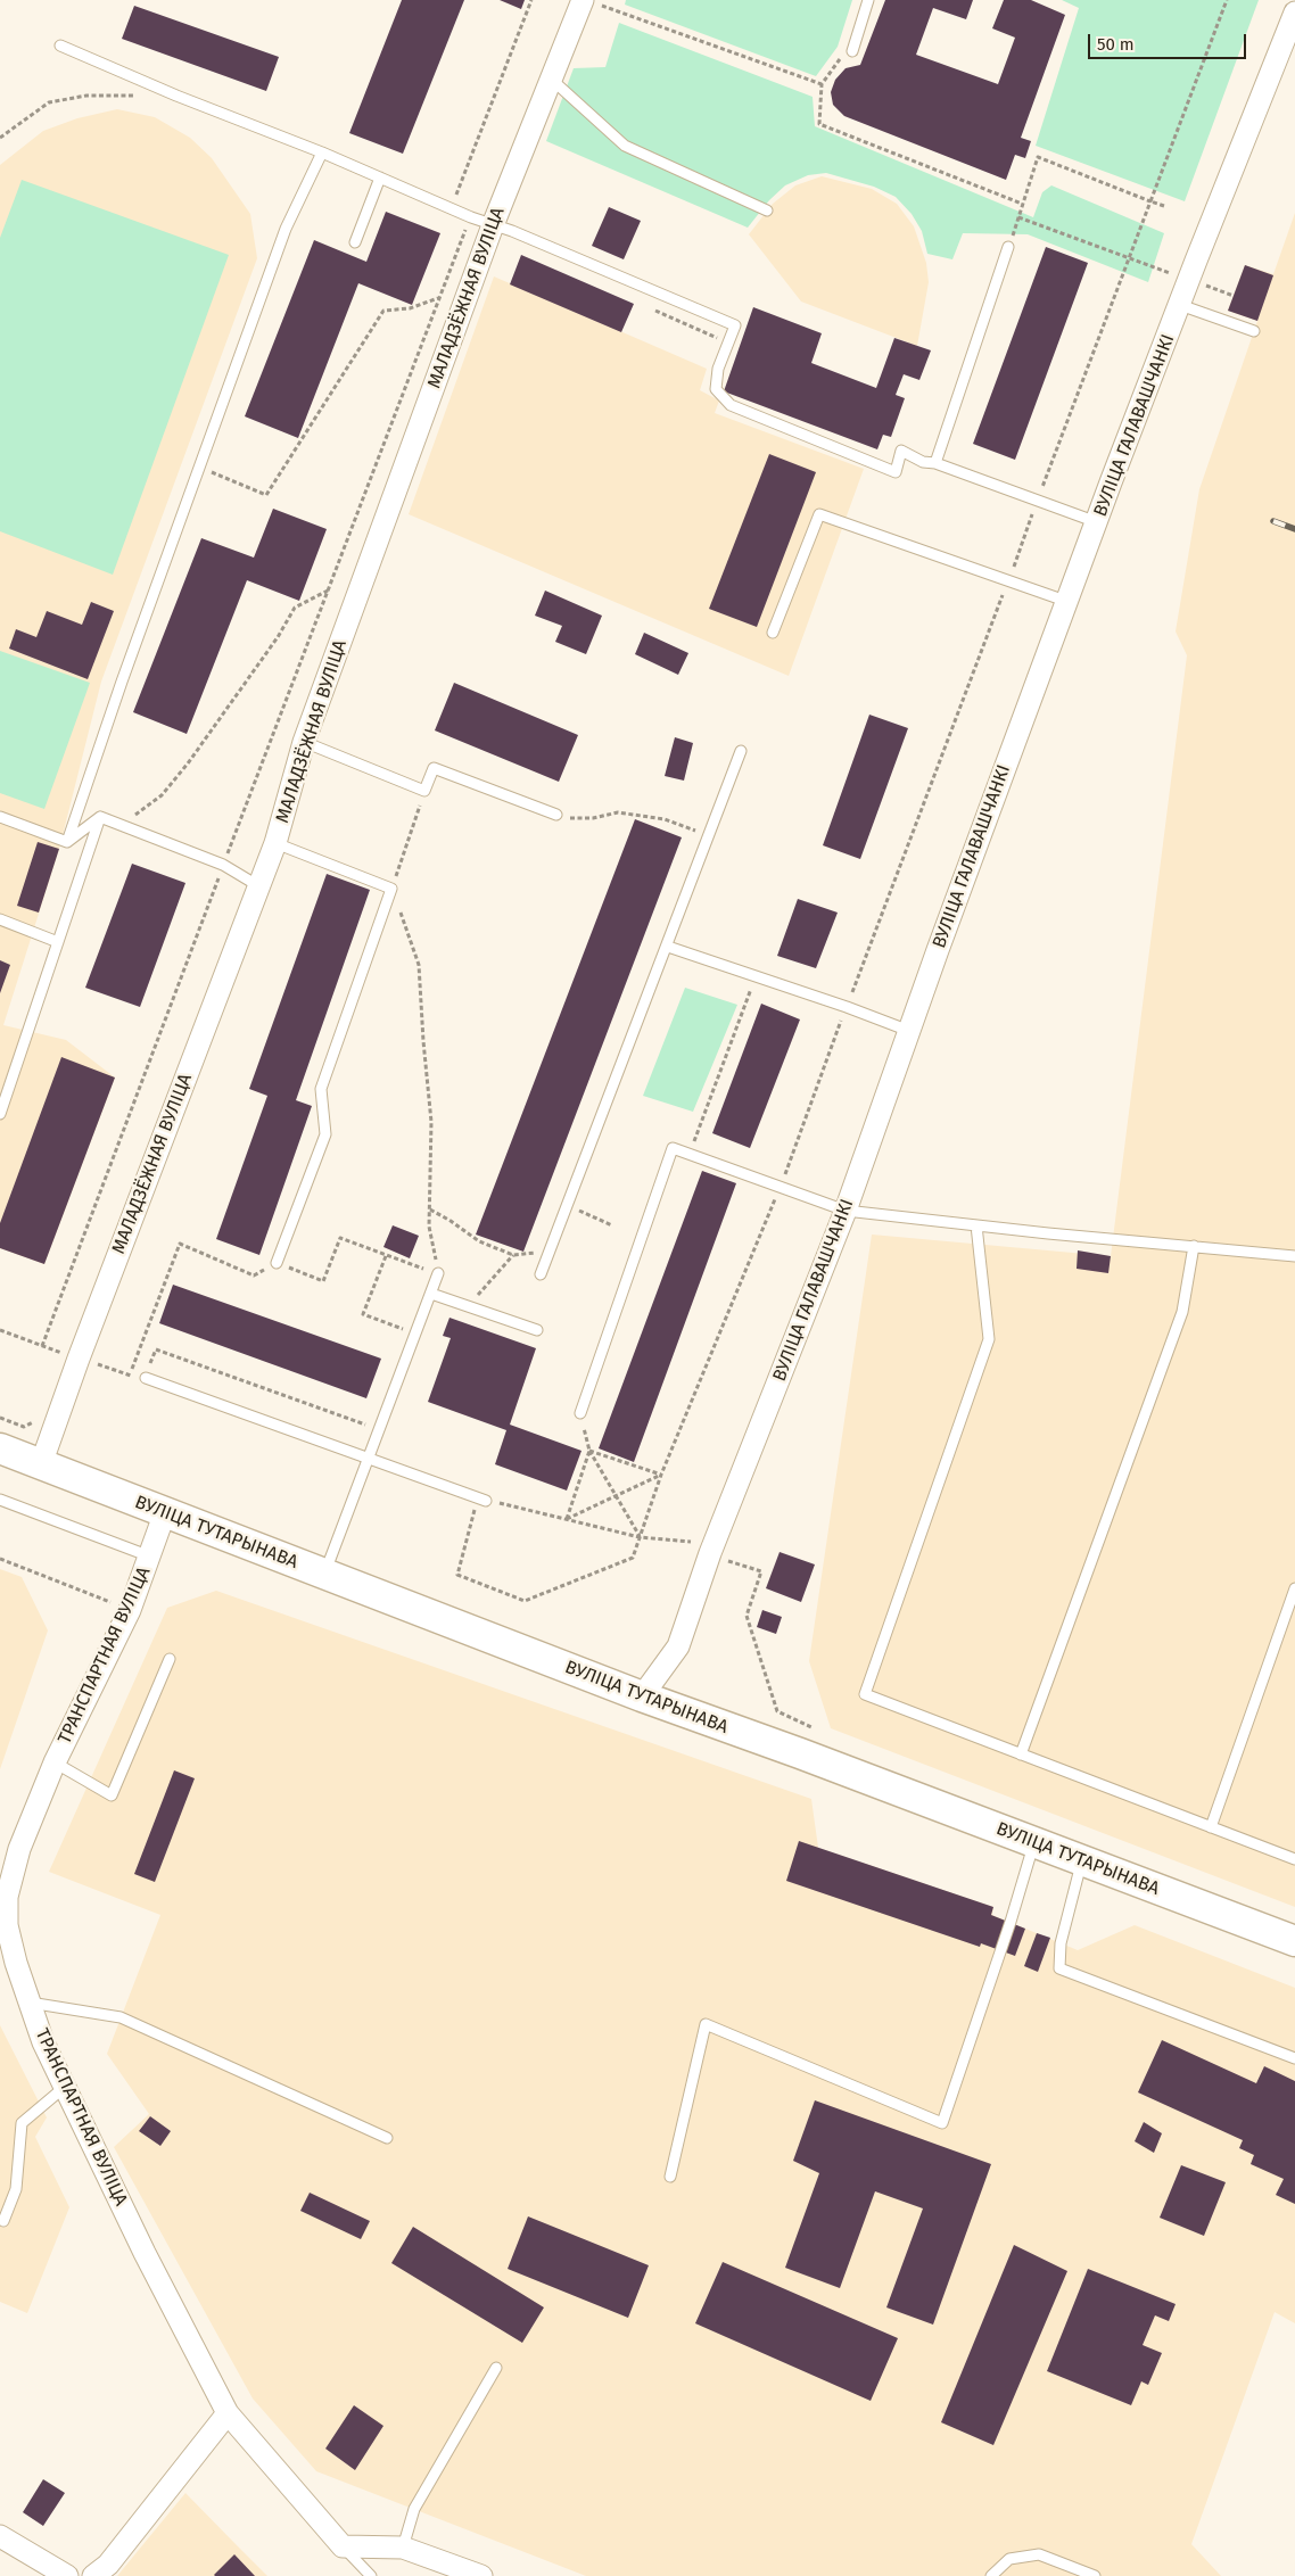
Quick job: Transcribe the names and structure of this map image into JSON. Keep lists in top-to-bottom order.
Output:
{
  "streets": {
    "street": [
      "МАЛАДЗЁЖНАЯ ВУЛІЦА",
      "ВУЛІЦА ГАЛАВАШЧАНКІ",
      "ВУЛІЦА ТУТАРЫНАВА",
      "ТРАНСПАРТНАЯ ВУЛІЦА"
    ]
  },
  "crossings": [
    ["МАЛАДЗЁЖНАЯ ВУЛІЦА", "ВУЛІЦА ТУТАРЫНАВА"],
    ["ВУЛІЦА ГАЛАВАШЧАНКІ", "ВУЛІЦА ТУТАРЫНАВА"],
    ["ВУЛІЦА ТУТАРЫНАВА", "ТРАНСПАРТНАЯ ВУЛІЦА"]
  ],
  "scale_bar": "50 m"
}
